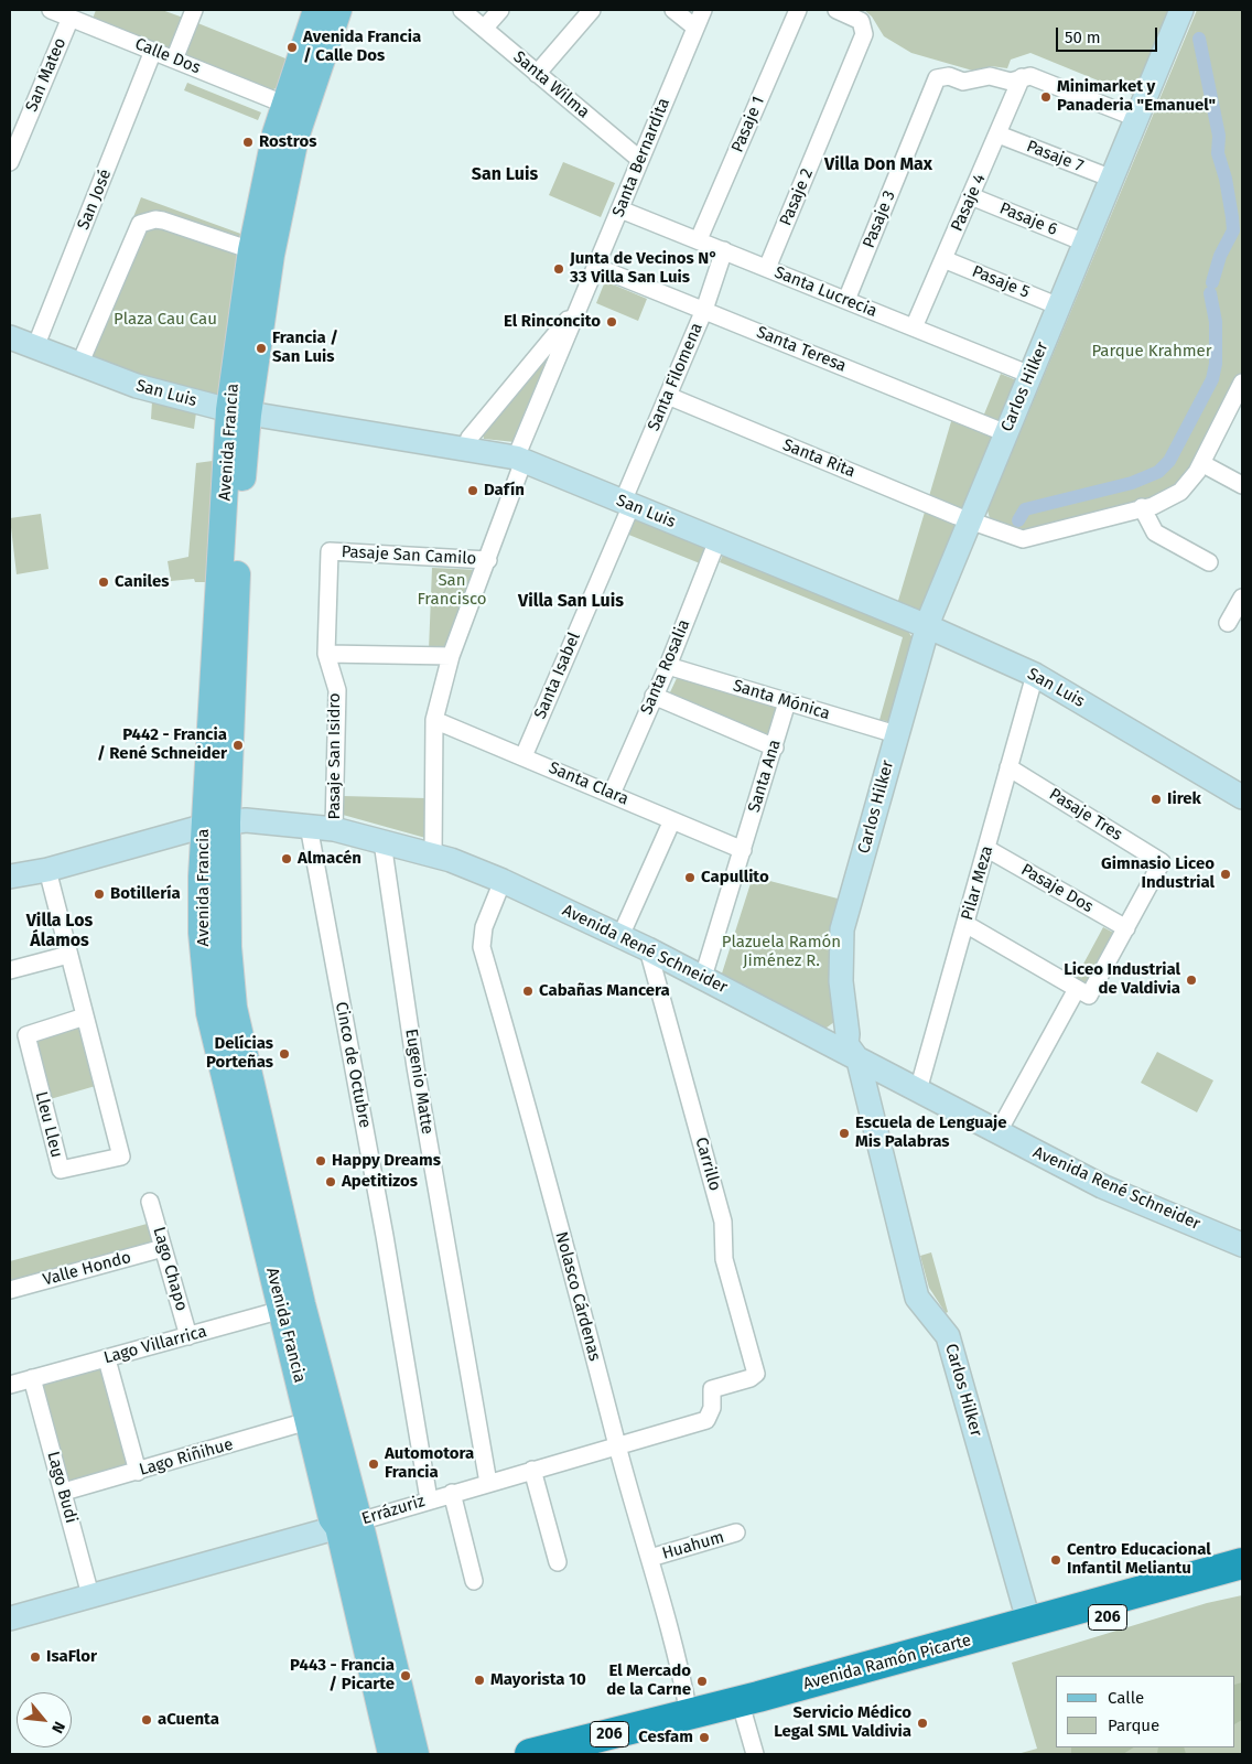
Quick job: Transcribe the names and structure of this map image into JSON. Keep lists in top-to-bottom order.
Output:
{
  "streets": {
    "highway": ["206", "Avenida Ramón Picarte"],
    "main road": ["Avenida Francia"],
    "street": [
      "Calle Dos",
      "San Mateo",
      "Santa Wilma",
      "Pasaje 1",
      "Pasaje 7",
      "Santa Bernardita",
      "Pasaje 2",
      "San José",
      "Pasaje 4",
      "Pasaje 3",
      "Pasaje 6",
      "Pasaje 5",
      "Santa Lucrecia",
      "Santa Teresa",
      "Santa Filomena",
      "Carlos Hilker",
      "San Luis",
      "Santa Rita",
      "Pasaje San Camilo",
      "Santa Rosalia",
      "Santa Isabel",
      "Santa Mónica",
      "Pasaje San Isidro",
      "Santa Ana",
      "Santa Clara",
      "Pasaje Tres",
      "Pilar Meza",
      "Pasaje Dos",
      "Avenida René Schneider",
      "Cinco de Octubre",
      "Eugenio Matte",
      "Lleu Lleu",
      "Carrillo",
      "Valle Hondo",
      "Lago Chapo",
      "Nolasco Cárdenas",
      "Lago Villarrica",
      "Lago Riñihue",
      "Lago Budi",
      "Errázuriz",
      "Huahum"
    ]
  },
  "crossings": [
    ["Calle Dos", "San Mateo"],
    ["Calle Dos", "San José"],
    ["Calle Dos", "Avenida Francia"],
    ["Santa Wilma", "Santa Bernardita"],
    ["Pasaje 1", "Santa Lucrecia"],
    ["Pasaje 7", "Pasaje 4"],
    ["Pasaje 7", "Carlos Hilker"],
    ["Santa Bernardita", "Santa Lucrecia"],
    ["Santa Bernardita", "Santa Teresa"],
    ["Santa Bernardita", "San Luis"],
    ["Pasaje 2", "Santa Lucrecia"],
    ["San José", "San Luis"],
    ["Pasaje 4", "Pasaje 3"],
    ["Pasaje 4", "Pasaje 6"],
    ["Pasaje 4", "Pasaje 5"],
    ["Pasaje 4", "Santa Lucrecia"],
    ["Pasaje 3", "Santa Lucrecia"],
    ["Pasaje 6", "Carlos Hilker"],
    ["Pasaje 5", "Carlos Hilker"],
    ["Santa Lucrecia", "Santa Filomena"],
    ["Santa Lucrecia", "Carlos Hilker"],
    ["Santa Teresa", "Santa Filomena"],
    ["Santa Teresa", "Carlos Hilker"],
    ["Santa Filomena", "San Luis"],
    ["Santa Filomena", "Santa Rita"],
    ["Santa Filomena", "Santa Isabel"],
    ["Carlos Hilker", "San Luis"],
    ["Carlos Hilker", "Santa Rita"],
    ["Carlos Hilker", "Santa Mónica"],
    ["Carlos Hilker", "Avenida René Schneider"],
    ["Carlos Hilker", "Avenida Ramón Picarte"],
    ["San Luis", "Avenida Francia"],
    ["San Luis", "Santa Rosalia"],
    ["San Luis", "Santa Isabel"],
    ["San Luis", "Pilar Meza"],
    ["Avenida Francia", "Avenida René Schneider"],
    ["Avenida Francia", "Lago Villarrica"],
    ["Avenida Francia", "Lago Riñihue"],
    ["Avenida Francia", "Errázuriz"],
    ["Pasaje San Camilo", "Pasaje San Isidro"],
    ["Santa Rosalia", "Santa Mónica"],
    ["Santa Rosalia", "Santa Clara"],
    ["Santa Isabel", "Santa Clara"],
    ["Santa Mónica", "Santa Ana"],
    ["Pasaje San Isidro", "Avenida René Schneider"],
    ["Santa Ana", "Santa Clara"],
    ["Santa Ana", "Avenida René Schneider"],
    ["Pasaje Tres", "Pilar Meza"],
    ["Pasaje Tres", "Pasaje Dos"],
    ["Pilar Meza", "Pasaje Dos"],
    ["Pilar Meza", "Avenida René Schneider"],
    ["Avenida René Schneider", "Cinco de Octubre"],
    ["Avenida René Schneider", "Eugenio Matte"],
    ["Avenida René Schneider", "Lleu Lleu"],
    ["Avenida René Schneider", "Carrillo"],
    ["Avenida René Schneider", "Nolasco Cárdenas"],
    ["Cinco de Octubre", "Errázuriz"],
    ["Eugenio Matte", "Errázuriz"],
    ["Carrillo", "Errázuriz"],
    ["Valle Hondo", "Lago Chapo"],
    ["Lago Chapo", "Lago Villarrica"],
    ["Nolasco Cárdenas", "Errázuriz"],
    ["Nolasco Cárdenas", "Huahum"],
    ["Nolasco Cárdenas", "Avenida Ramón Picarte"],
    ["Lago Villarrica", "Lago Budi"],
    ["Lago Riñihue", "Lago Budi"],
    ["Lago Budi", "Errázuriz"]
  ],
  "districts": [
    "Villa Don Max",
    "San Luis",
    "Villa San Luis",
    "Villa Los Álamos"
  ],
  "parks": [
    "Plaza Cau Cau",
    "Parque Krahmer",
    "San Francisco",
    "Plazuela Ramón Jiménez R."
  ],
  "places": [
    "Avenida Francia / Calle Dos",
    "Minimarket y Panaderia \"Emanuel\"",
    "Rostros",
    "Junta de Vecinos N° 33 Villa San Luis",
    "El Rinconcito",
    "Francia / San Luis",
    "Dafín",
    "Caniles",
    "P442 - Francia / René Schneider",
    "Iirek",
    "Almacén",
    "Gimnasio Liceo Industrial",
    "Capullito",
    "Botillería",
    "Liceo Industrial de Valdivia",
    "Cabañas Mancera",
    "Delícias Porteñas",
    "Escuela de Lenguaje Mis Palabras",
    "Happy Dreams",
    "Apetitizos",
    "Automotora Francia",
    "Centro Educacional Infantil Meliantu",
    "IsaFlor",
    "P443 - Francia / Picarte",
    "Mayorista 10",
    "El Mercado de la Carne",
    "aCuenta",
    "Servicio Médico Legal SML Valdivia",
    "Cesfam"
  ],
  "legend": ["Calle", "Parque"],
  "scale_bar": "50 m",
  "north": "bottom right"
}
